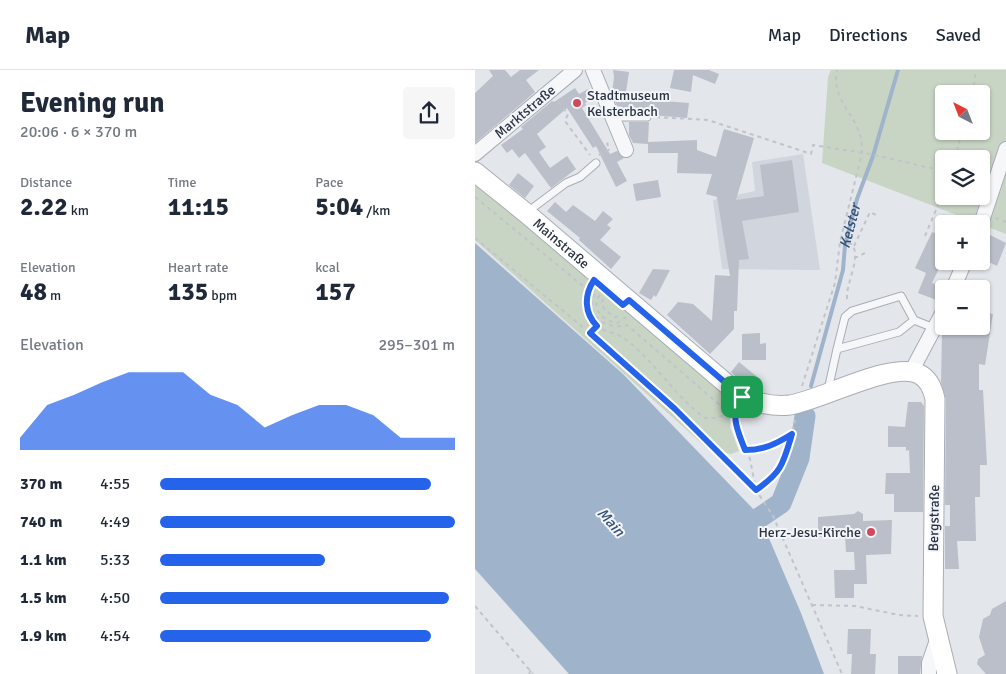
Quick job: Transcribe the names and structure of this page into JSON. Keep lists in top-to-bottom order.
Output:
{
  "streets": {
    "street": ["Marktstraße", "Mainstraße", "Bergstraße"]
  },
  "crossings": [
    ["Mainstraße", "Bergstraße"]
  ],
  "water": ["Kelster", "Main"],
  "places": ["Stadtmuseum Kelsterbach", "Herz-Jesu-Kirche"],
  "north": "top left",
  "page": {
    "header": "Map",
    "nav": ["Map", "Directions", "Saved"],
    "heading": ["Evening run", "20:06 · 6 × 370 m"],
    "map_buttons": ["+", "−"],
    "stats": [
      ["Distance", "2.22 km"],
      ["Time", "11:15"],
      ["Pace", "5:04 /km"],
      ["Elevation", "48 m"],
      ["Heart rate", "135 bpm"],
      ["kcal", "157"]
    ],
    "chart": ["Elevation", "295–301 m"],
    "list": [
      {
        "name": "370 m",
        "note": "4:55"
      },
      {
        "name": "740 m",
        "note": "4:49"
      },
      {
        "name": "1.1 km",
        "note": "5:33"
      },
      {
        "name": "1.5 km",
        "note": "4:50"
      },
      {
        "name": "1.9 km",
        "note": "4:54"
      }
    ]
  }
}
